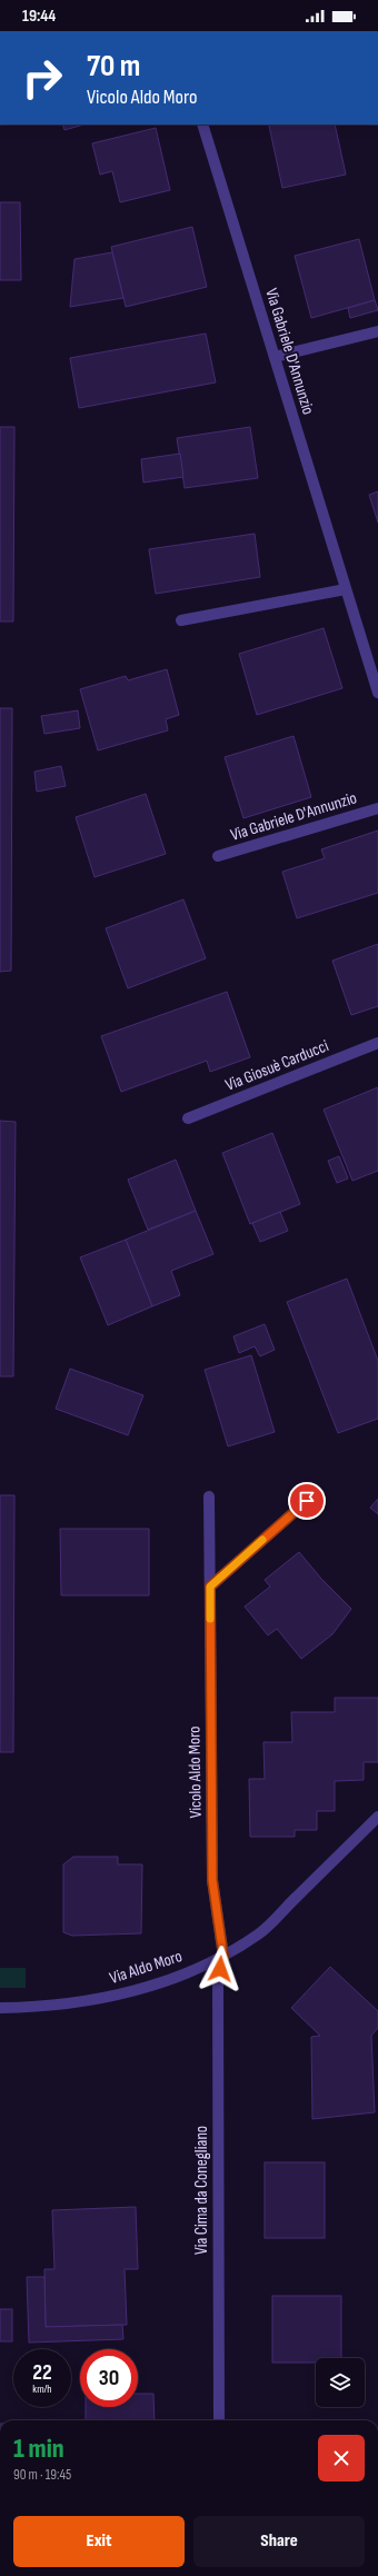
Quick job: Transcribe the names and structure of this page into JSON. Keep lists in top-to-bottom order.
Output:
{
  "streets": {
    "street": [
      "Via Gabriele D'Annunzio",
      "Via Giosuè Carducci",
      "Vicolo Aldo Moro",
      "Via Aldo Moro",
      "Via Cima da Conegliano"
    ]
  },
  "crossings": [
    ["Vicolo Aldo Moro", "Via Aldo Moro"],
    ["Vicolo Aldo Moro", "Via Cima da Conegliano"],
    ["Via Aldo Moro", "Via Cima da Conegliano"]
  ],
  "page": {
    "status": "19:44",
    "turn": ["70 m", "Vicolo Aldo Moro"],
    "speed": "22 km/h",
    "limit": "30",
    "heading": ["1 min", "90 m · 19:45"],
    "buttons": ["Exit", "Share"]
  }
}
